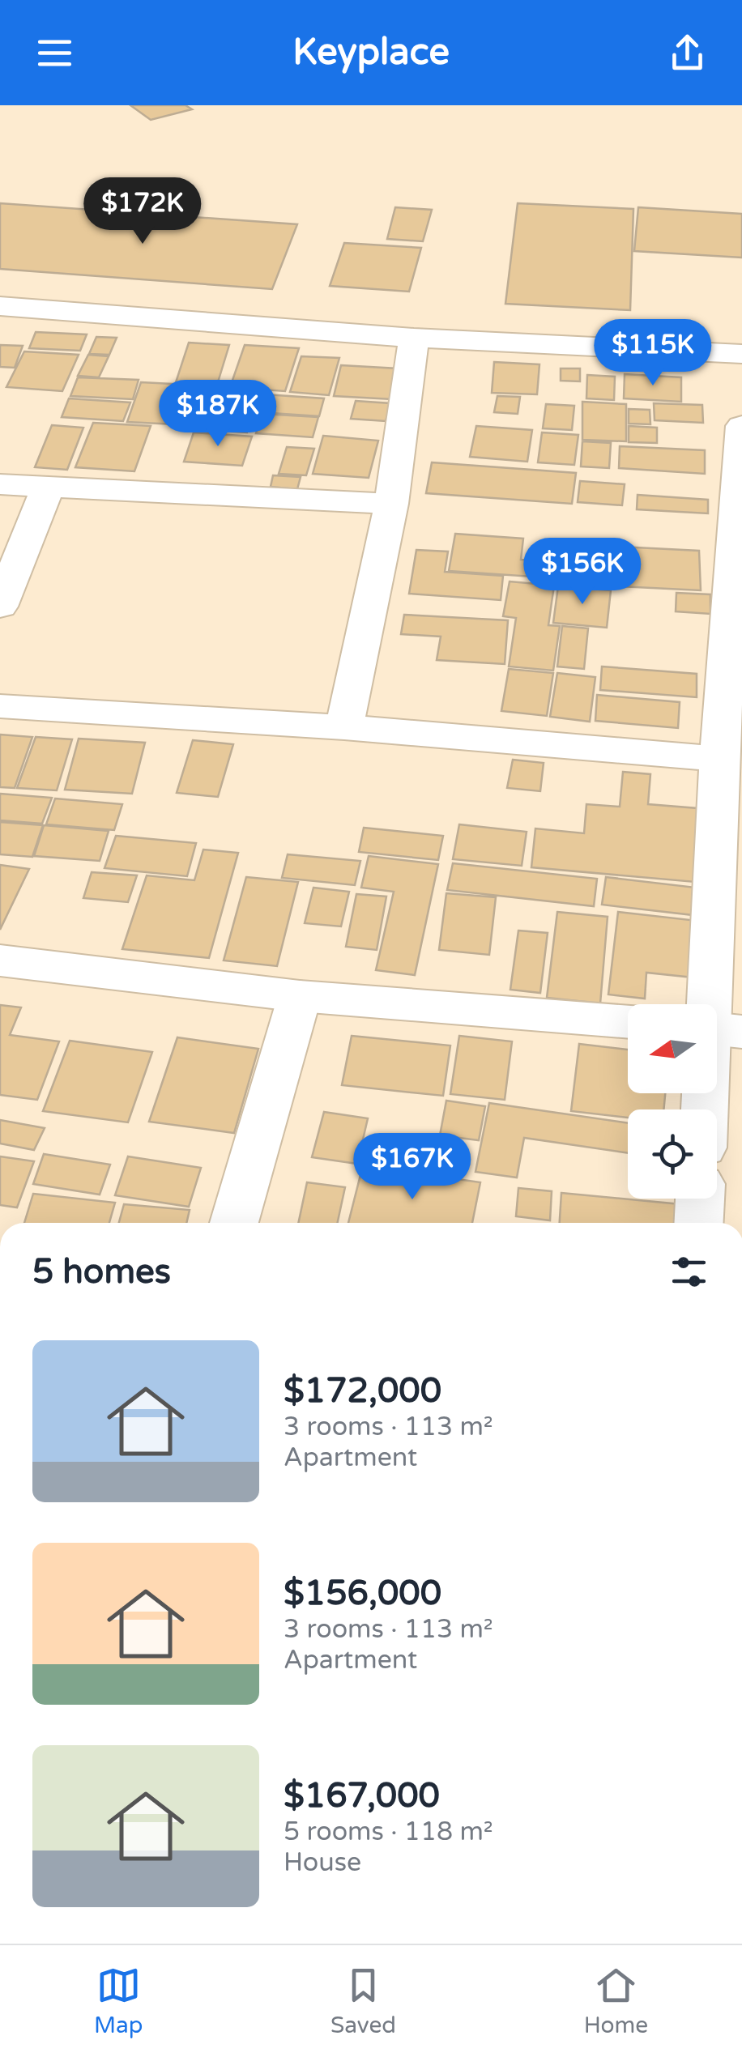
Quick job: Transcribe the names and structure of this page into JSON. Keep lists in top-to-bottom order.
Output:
{
  "north": "left",
  "page": {
    "header": "Keyplace",
    "price": [
      "$172K",
      "$115K",
      "$187K",
      "$156K",
      "$167K"
    ],
    "heading": "5 homes",
    "list": [
      {
        "name": "$172,000",
        "note": "3 rooms · 113 m² · Apartment"
      },
      {
        "name": "$156,000",
        "note": "3 rooms · 113 m² · Apartment"
      },
      {
        "name": "$167,000",
        "note": "5 rooms · 118 m² · House"
      }
    ],
    "tabs": ["Map", "Saved", "Home"]
  }
}
